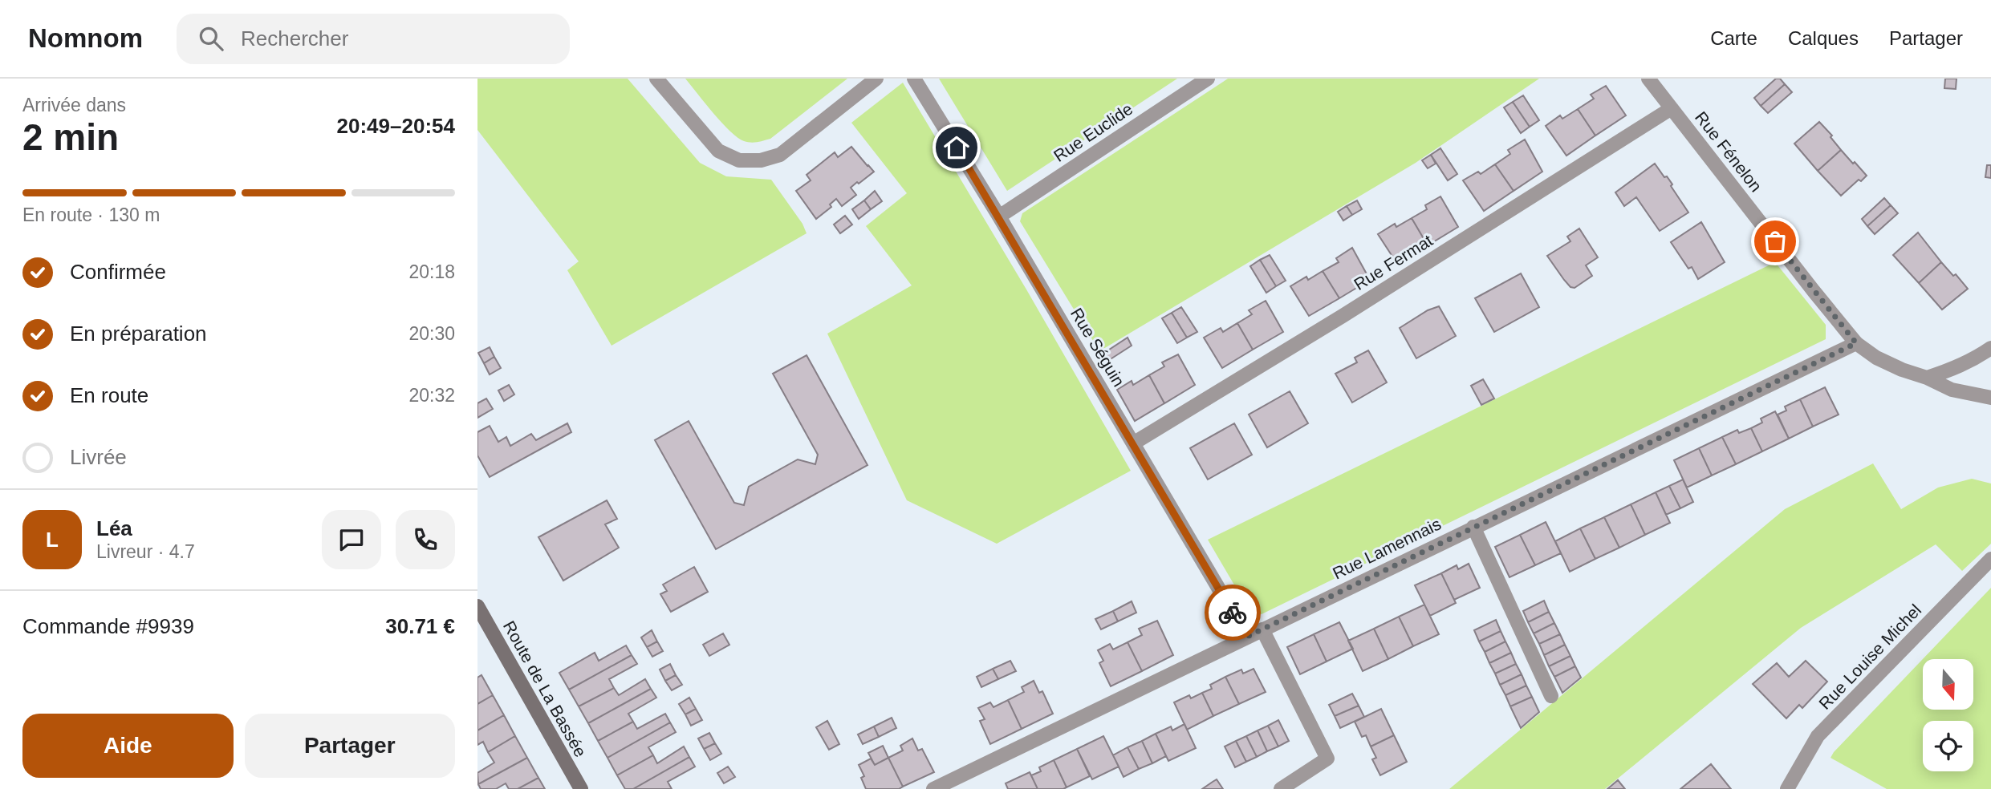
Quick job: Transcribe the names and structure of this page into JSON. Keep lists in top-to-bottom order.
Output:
{
  "streets": {
    "main road": ["Route de La Bassée"],
    "street": [
      "Rue Euclide",
      "Rue Fénelon",
      "Rue Fermat",
      "Rue Séguin",
      "Rue Lamennais",
      "Rue Louise Michel"
    ]
  },
  "crossings": [
    ["Rue Euclide", "Rue Séguin"],
    ["Rue Fénelon", "Rue Fermat"],
    ["Rue Fénelon", "Rue Lamennais"],
    ["Rue Fermat", "Rue Séguin"],
    ["Rue Séguin", "Rue Lamennais"]
  ],
  "north": "bottom",
  "page": {
    "header": "Nomnom",
    "search": "Rechercher",
    "nav": ["Carte", "Calques", "Partager"],
    "heading": ["2 min", "Arrivée dans", "20:49–20:54"],
    "panel": [
      "Léa",
      "Livreur · 4.7",
      "Commande #9939",
      "30.71 €"
    ],
    "bar": "En route · 130 m",
    "list": [
      ["Confirmée", "20:18"],
      ["En préparation", "20:30"],
      ["En route", "20:32"],
      "Livrée"
    ],
    "round": "L",
    "buttons": ["Aide", "Partager"]
  }
}
